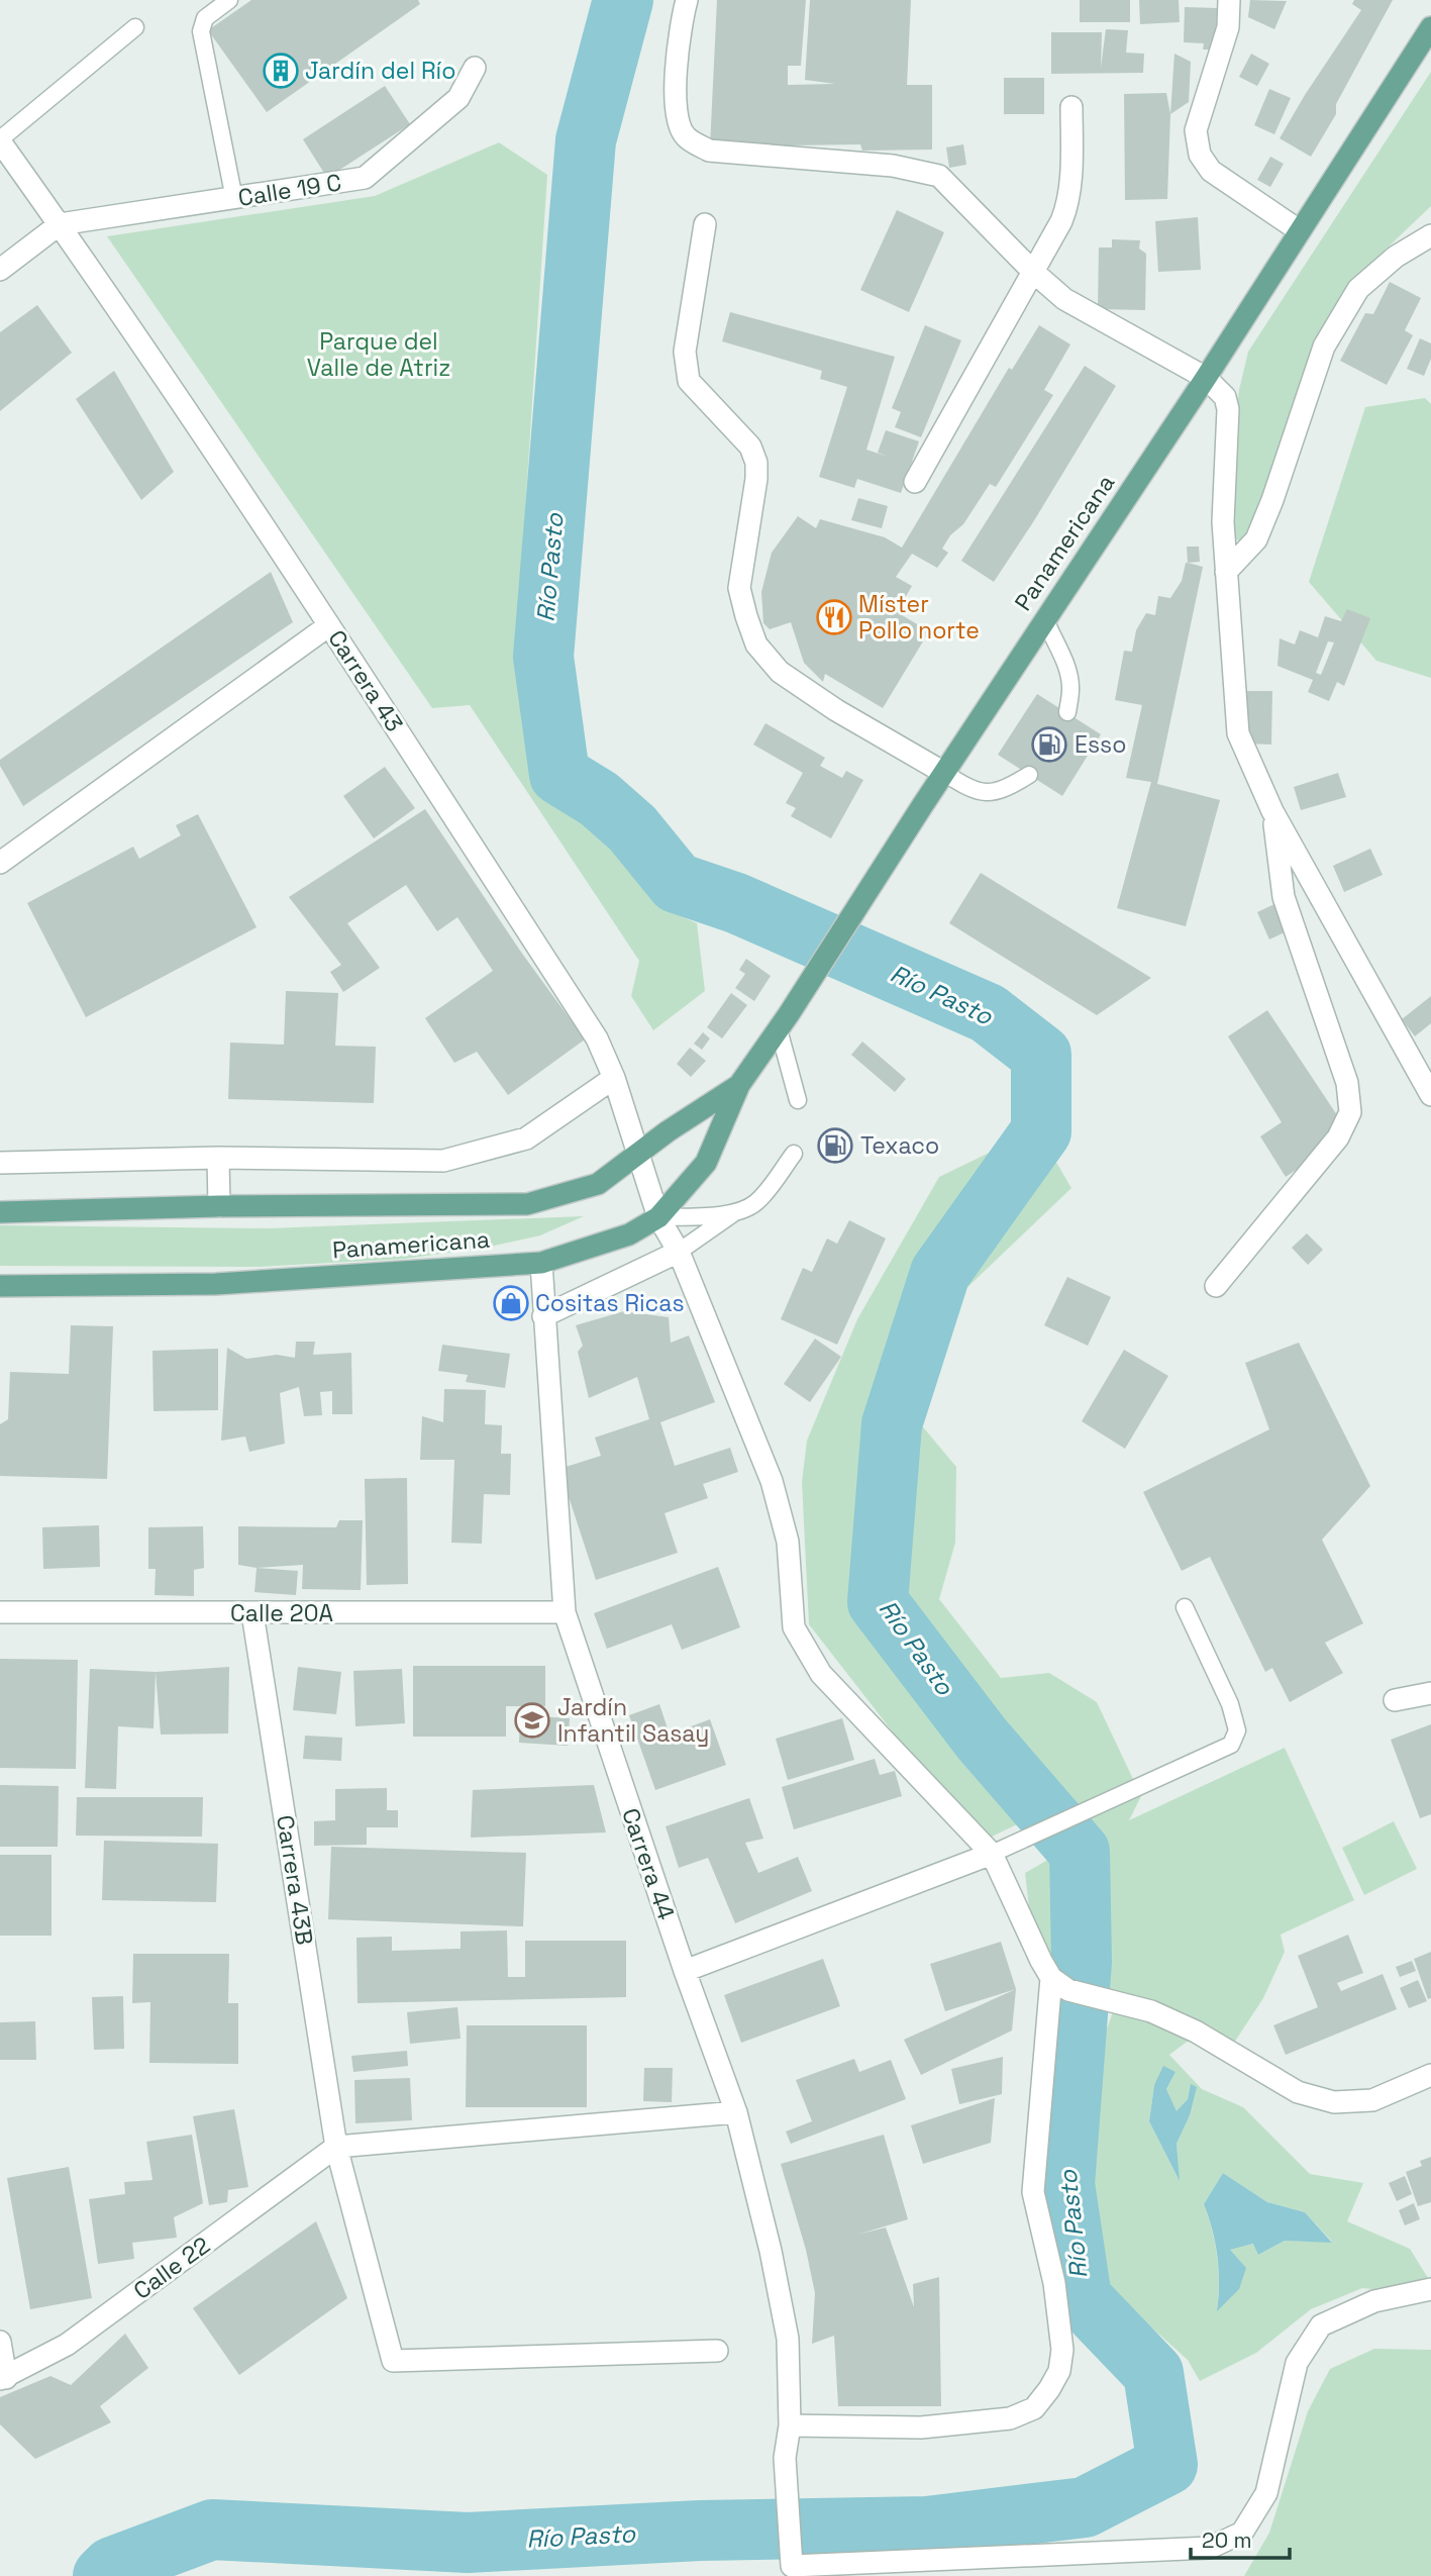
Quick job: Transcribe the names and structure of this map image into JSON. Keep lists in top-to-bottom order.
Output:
{
  "streets": {
    "main road": ["Panamericana"],
    "street": [
      "Calle 19 C",
      "Carrera 43",
      "Calle 20A",
      "Carrera 44",
      "Carrera 43B",
      "Calle 22"
    ]
  },
  "crossings": [
    ["Calle 19 C", "Carrera 43"],
    ["Panamericana", "Carrera 43"],
    ["Panamericana", "Carrera 44"],
    ["Calle 20A", "Carrera 44"],
    ["Calle 20A", "Carrera 43B"],
    ["Carrera 43B", "Calle 22"]
  ],
  "water": ["Río Pasto"],
  "parks": ["Parque del Valle de Atriz"],
  "places": {
    "building": ["Jardín del Río"],
    "restaurant": ["Míster Pollo norte"],
    "fuel station": ["Esso", "Texaco"],
    "shop": ["Cositas Ricas"],
    "school or university": ["Jardín Infantil Sasay"]
  },
  "scale_bar": "20 m"
}
